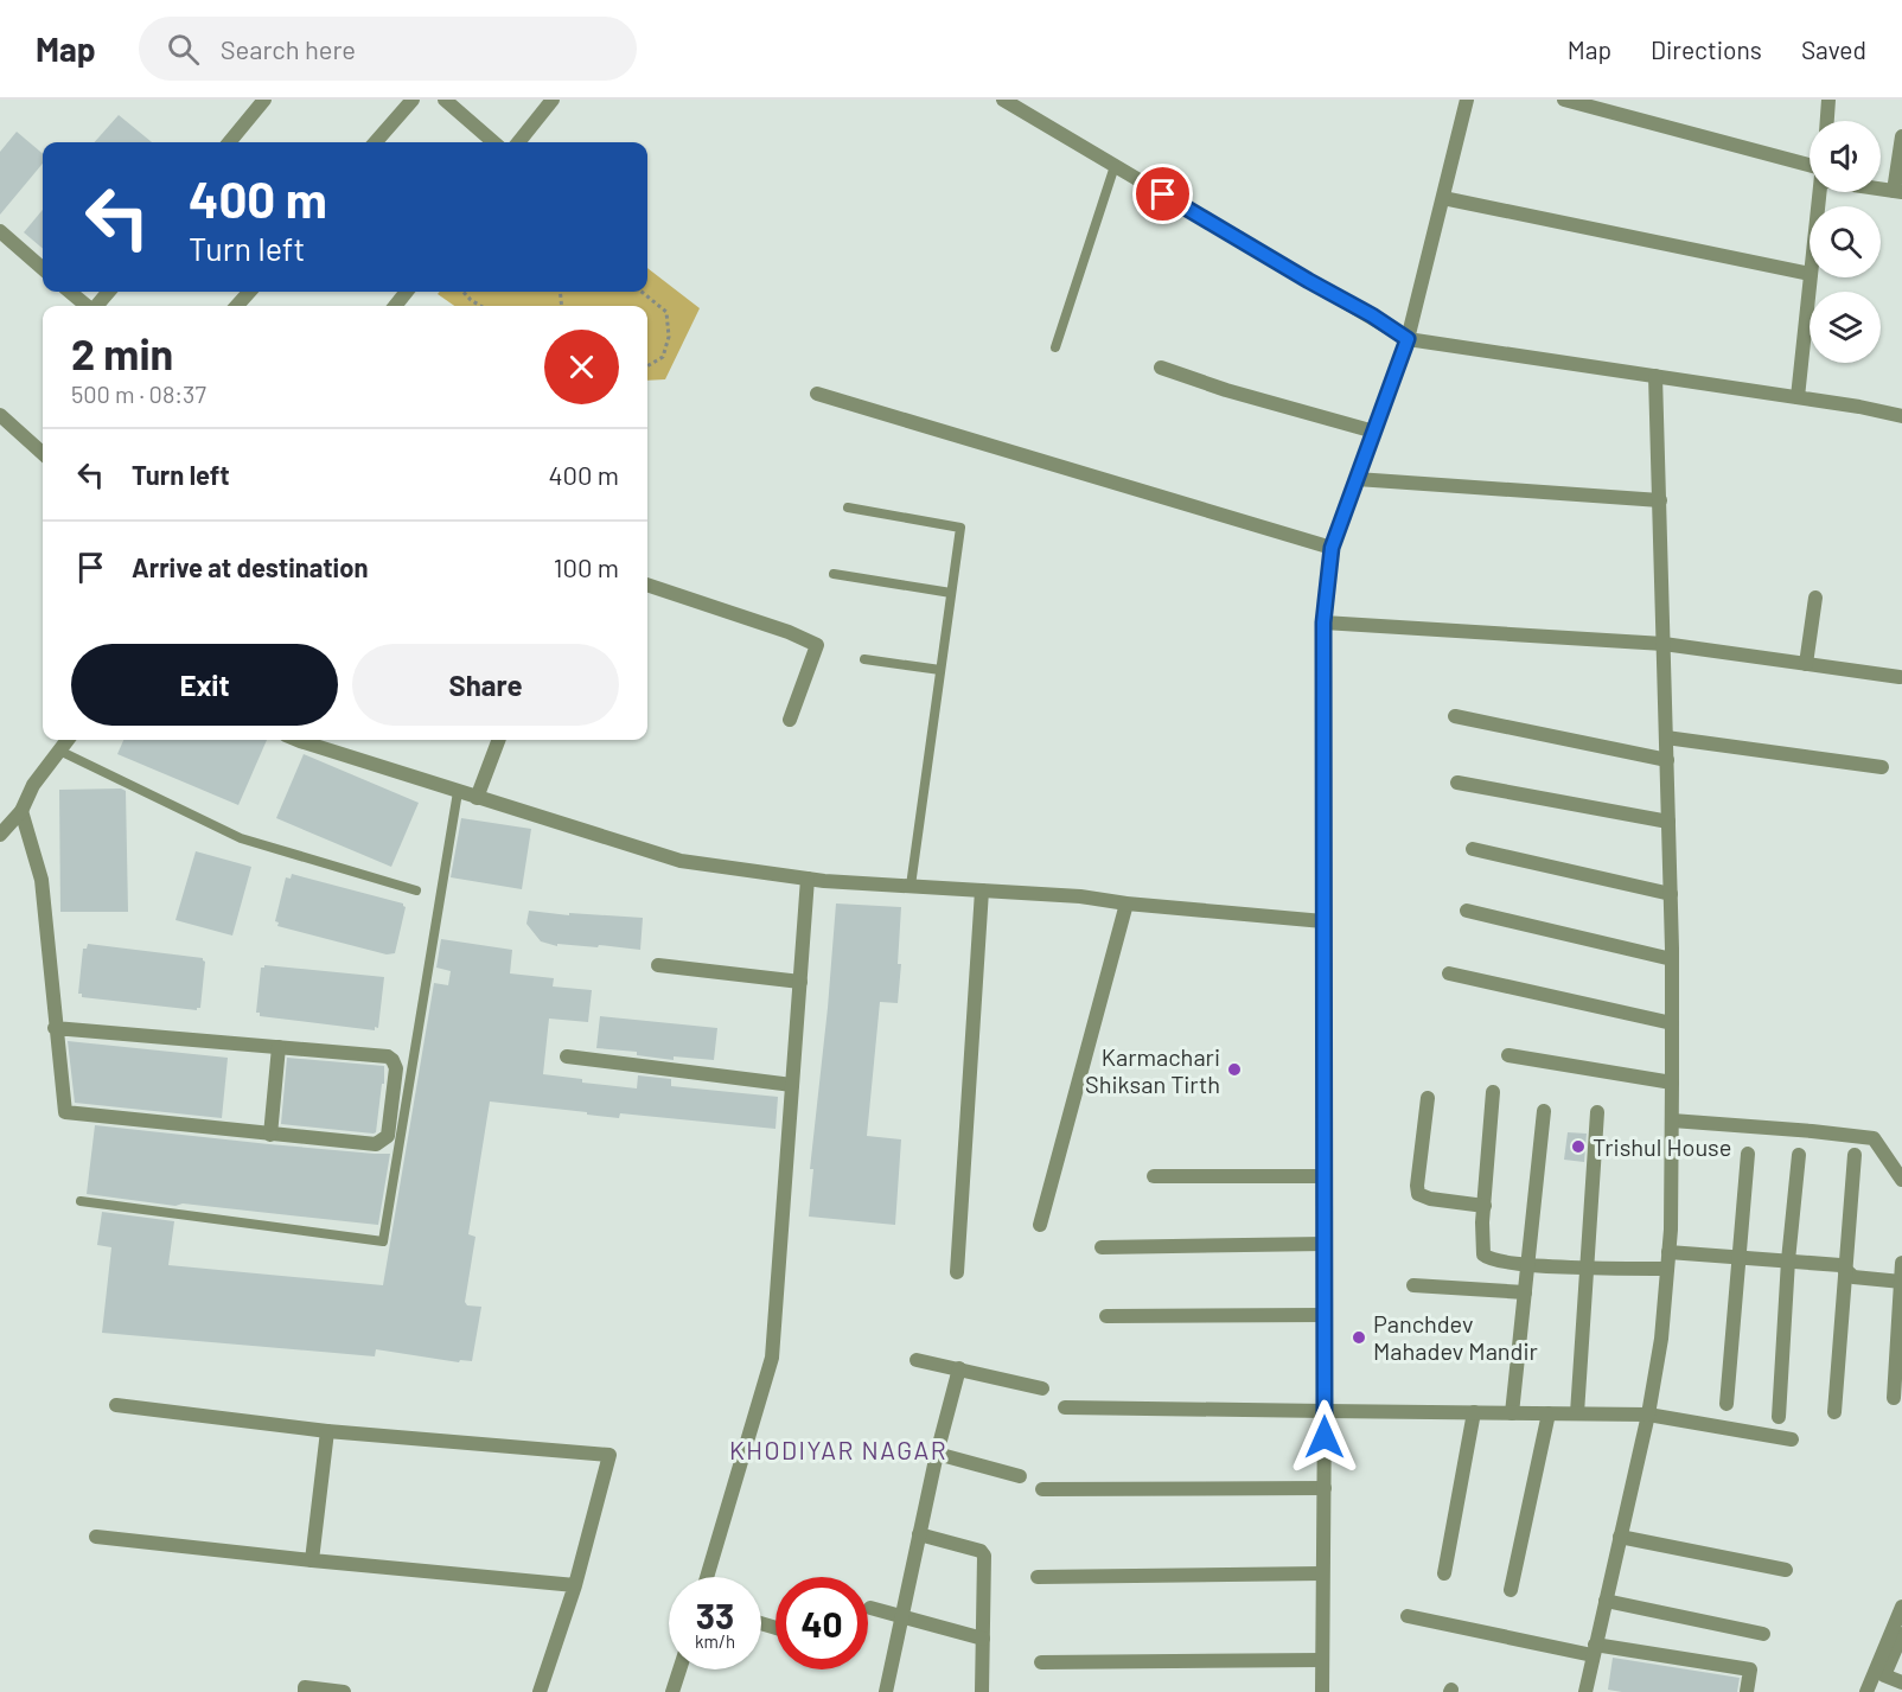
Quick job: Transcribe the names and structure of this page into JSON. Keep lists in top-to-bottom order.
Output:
{
  "districts": ["KHODIYAR NAGAR"],
  "places": ["Karmachari Shiksan Tirth", "Trishul House", "Panchdev Mahadev Mandir"],
  "page": {
    "header": "Map",
    "search": "Search here",
    "nav": ["Map", "Directions", "Saved"],
    "turn": ["400 m", "Turn left"],
    "heading": ["2 min", "500 m · 08:37"],
    "list": [
      {
        "name": "Turn left",
        "value": "400 m"
      },
      {
        "name": "Arrive at destination",
        "value": "100 m"
      }
    ],
    "buttons": ["Exit", "Share"],
    "speed": "33 km/h",
    "limit": "40"
  }
}
